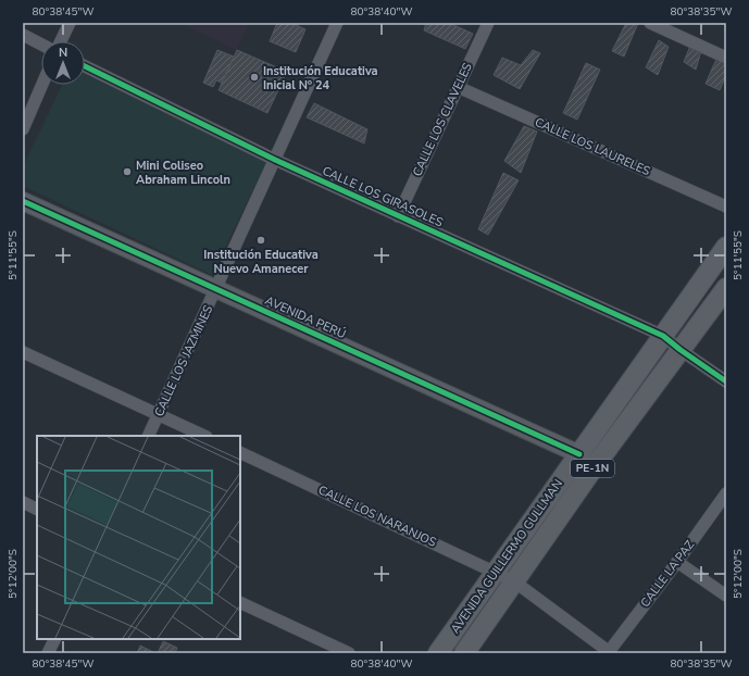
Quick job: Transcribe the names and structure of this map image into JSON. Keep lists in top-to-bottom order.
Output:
{
  "streets": {
    "main road": ["PE-1N", "AVENIDA GUILLERMO GULLMAN"],
    "street": [
      "CALLE LOS CLAVELES",
      "CALLE LOS LAURELES",
      "CALLE LOS GIRASOLES",
      "AVENIDA PERÚ",
      "CALLE LOS JAZMINES",
      "CALLE LOS NARANJOS",
      "CALLE LA PAZ"
    ]
  },
  "crossings": [
    ["CALLE LOS CLAVELES", "CALLE LOS LAURELES"],
    ["CALLE LOS CLAVELES", "CALLE LOS GIRASOLES"],
    ["CALLE LOS GIRASOLES", "CALLE LOS JAZMINES"],
    ["CALLE LOS GIRASOLES", "AVENIDA GUILLERMO GULLMAN"],
    ["AVENIDA PERÚ", "CALLE LOS JAZMINES"],
    ["AVENIDA PERÚ", "AVENIDA GUILLERMO GULLMAN"],
    ["CALLE LOS NARANJOS", "AVENIDA GUILLERMO GULLMAN"],
    ["CALLE LOS NARANJOS", "CALLE LA PAZ"]
  ],
  "places": ["Institución Educativa Inicial Nº 24", "Mini Coliseo Abraham Lincoln", "Institución Educativa Nuevo Amanecer"],
  "north": "top",
  "coordinates": [
    "80°38'45\"W",
    "80°38'40\"W",
    "80°38'35\"W",
    "5°11'55\"S",
    "5°12'00\"S"
  ]
}
